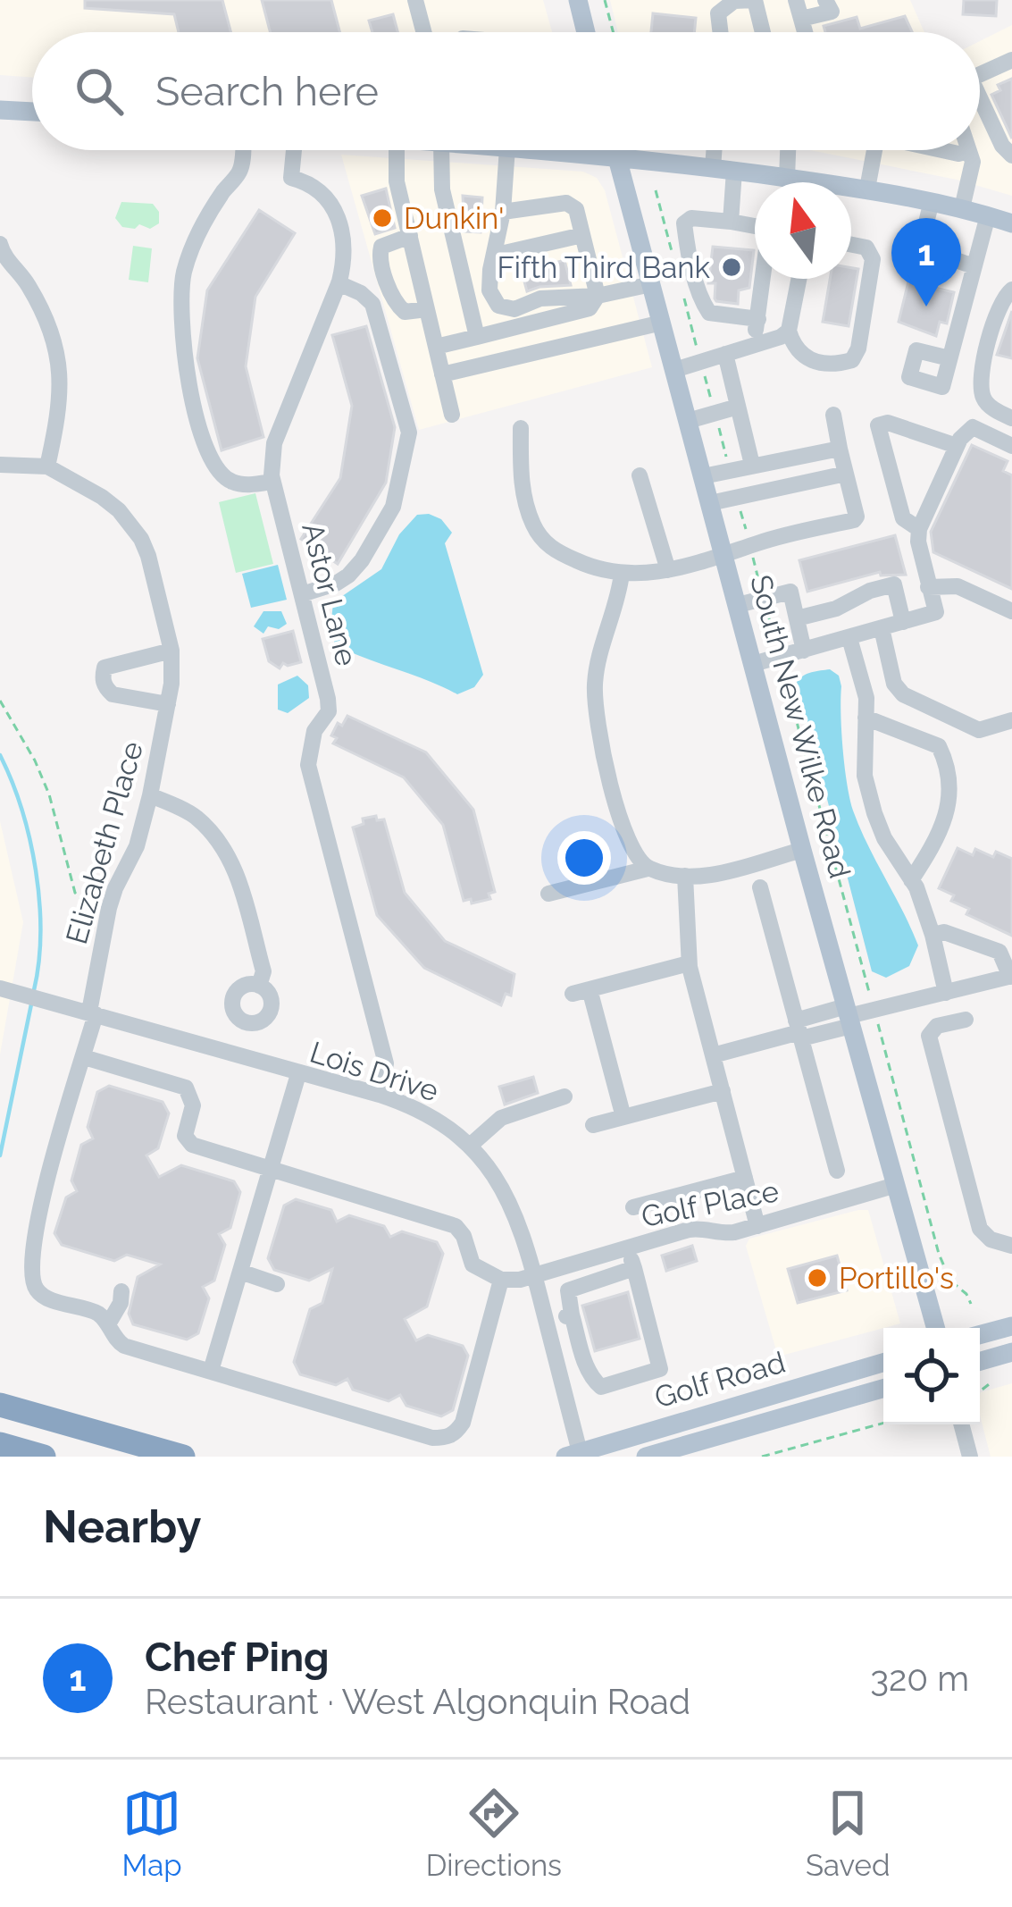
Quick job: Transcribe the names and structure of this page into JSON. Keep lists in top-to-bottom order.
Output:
{
  "streets": {
    "main road": ["South New Wilke Road", "Golf Road"],
    "street": [
      "Astor Lane",
      "Elizabeth Place",
      "Lois Drive",
      "Golf Place"
    ]
  },
  "crossings": [
    ["Astor Lane", "Lois Drive"],
    ["South New Wilke Road", "Golf Place"],
    ["Elizabeth Place", "Lois Drive"],
    ["Elizabeth Place", "Golf Place"],
    ["Lois Drive", "Golf Place"],
    ["Lois Drive", "Golf Road"]
  ],
  "places": ["Dunkin'", "Fifth Third Bank", "Portillo's"],
  "north": "top",
  "page": {
    "search": "Search here",
    "pins": "1",
    "heading": "Nearby",
    "list": [
      {
        "mark": "1",
        "name": "Chef Ping",
        "note": "Restaurant · West Algonquin Road",
        "value": "320 m"
      }
    ],
    "nav": ["Map", "Directions", "Saved"]
  }
}
